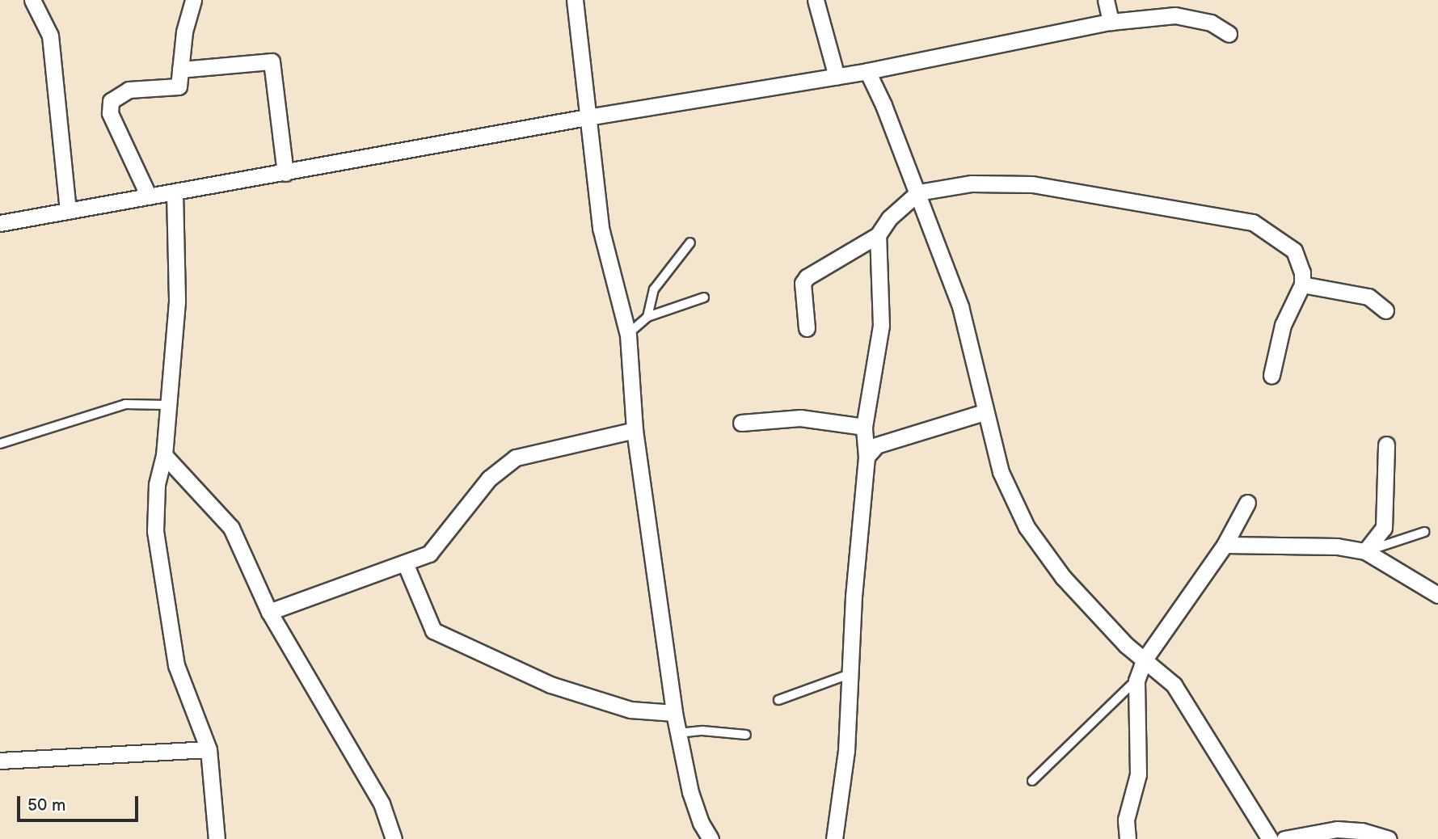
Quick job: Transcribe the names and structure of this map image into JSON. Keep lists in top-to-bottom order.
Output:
{
  "scale_bar": "50 m"
}
